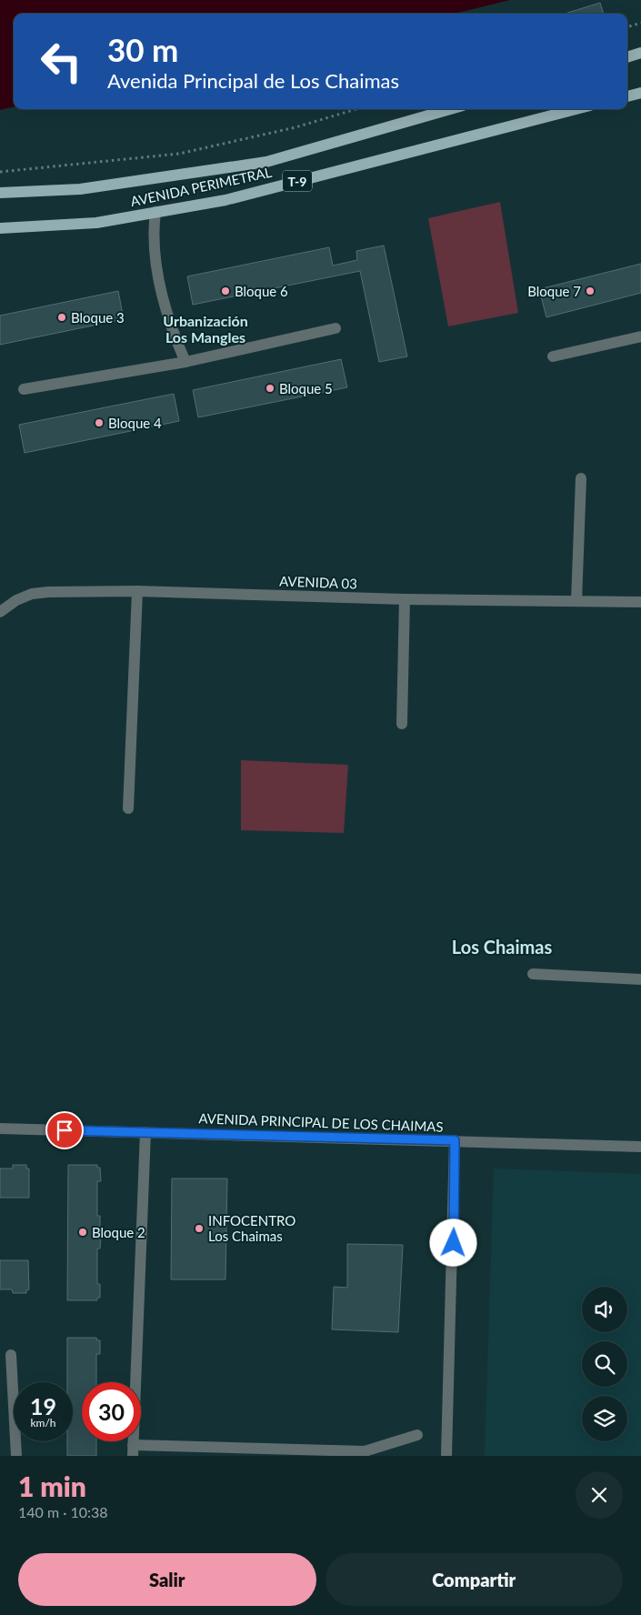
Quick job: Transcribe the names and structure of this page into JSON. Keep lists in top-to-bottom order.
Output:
{
  "streets": {
    "main road": ["T-9", "AVENIDA PERIMETRAL"],
    "street": ["AVENIDA 03", "AVENIDA PRINCIPAL DE LOS CHAIMAS"]
  },
  "districts": ["Urbanización Los Mangles", "Los Chaimas"],
  "places": [
    "Bloque 6",
    "Bloque 7",
    "Bloque 3",
    "Bloque 5",
    "Bloque 4",
    "INFOCENTRO Los Chaimas",
    "Bloque 2"
  ],
  "page": {
    "turn": ["30 m", "Avenida Principal de Los Chaimas"],
    "speed": "19 km/h",
    "limit": "30",
    "heading": ["1 min", "140 m · 10:38"],
    "buttons": ["Salir", "Compartir"]
  }
}
